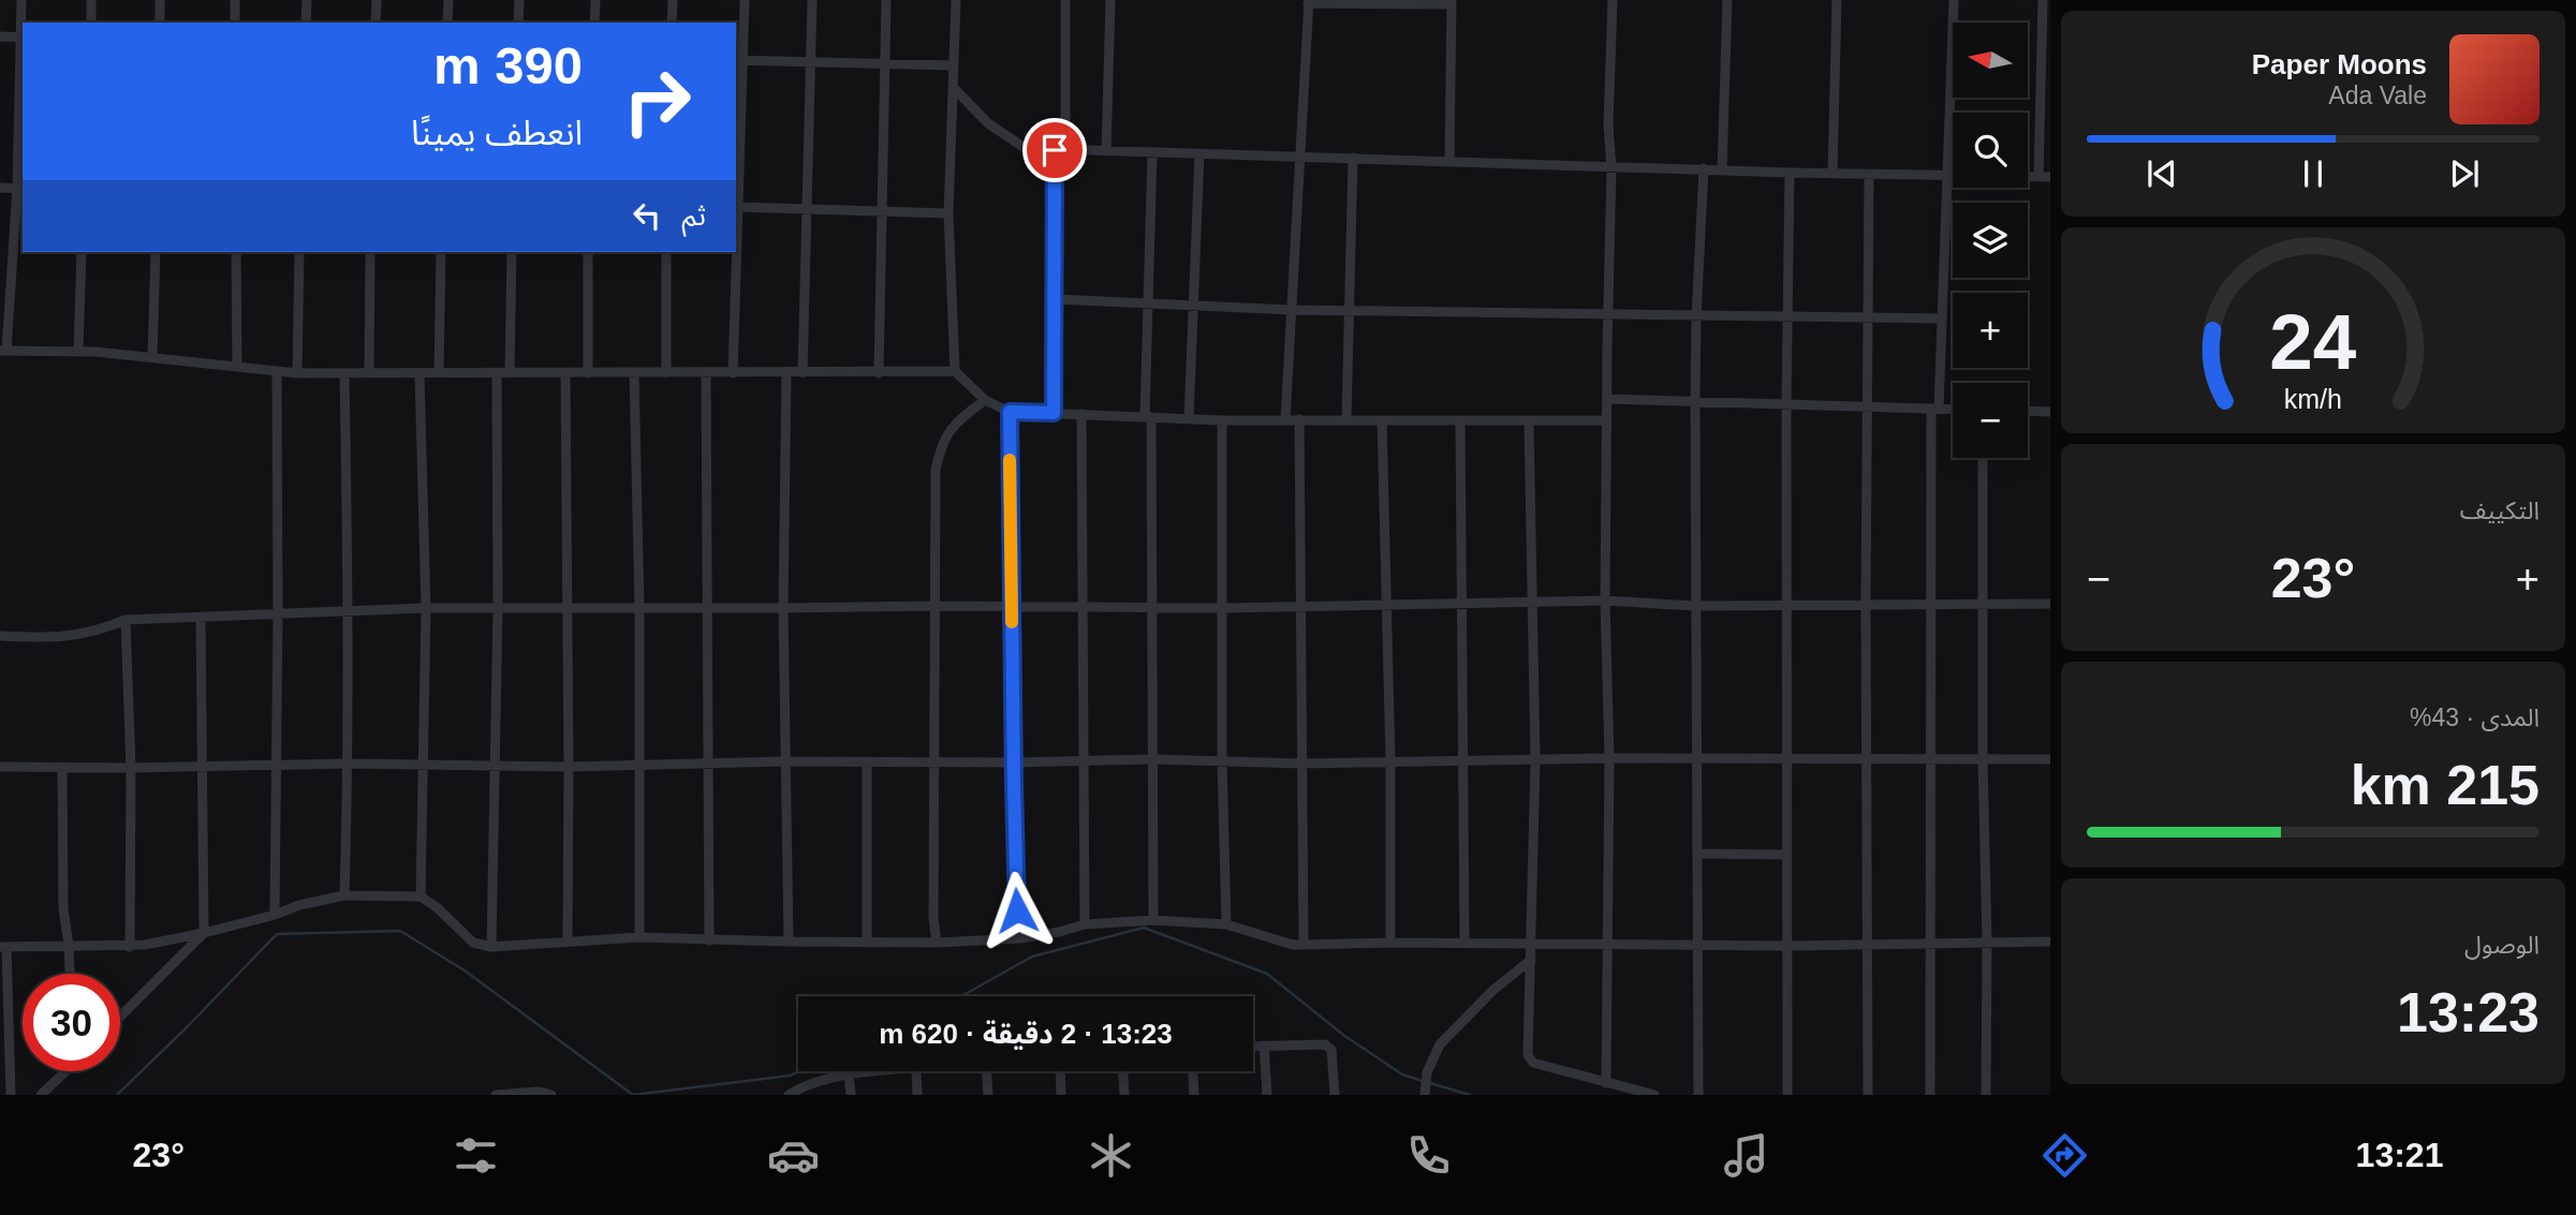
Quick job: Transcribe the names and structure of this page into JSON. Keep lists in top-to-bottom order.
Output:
{
  "north": "left",
  "page": {
    "map_buttons": ["+", "−"],
    "turn": ["390 m", "انعطف يمينًا"],
    "song": ["Paper Moons", "Ada Vale"],
    "then": "ثم",
    "tile": [
      "التكييف",
      ["المدى · 43%", "215 km"],
      ["الوصول", "13:23"]
    ],
    "heat": ["−", "23°", "+"],
    "limit": "30",
    "trip": "13:23 · 2 دقيقة · 620 m",
    "tabs": ["13:21", "23°"],
    "gauge": ["24", "km/h"]
  }
}
